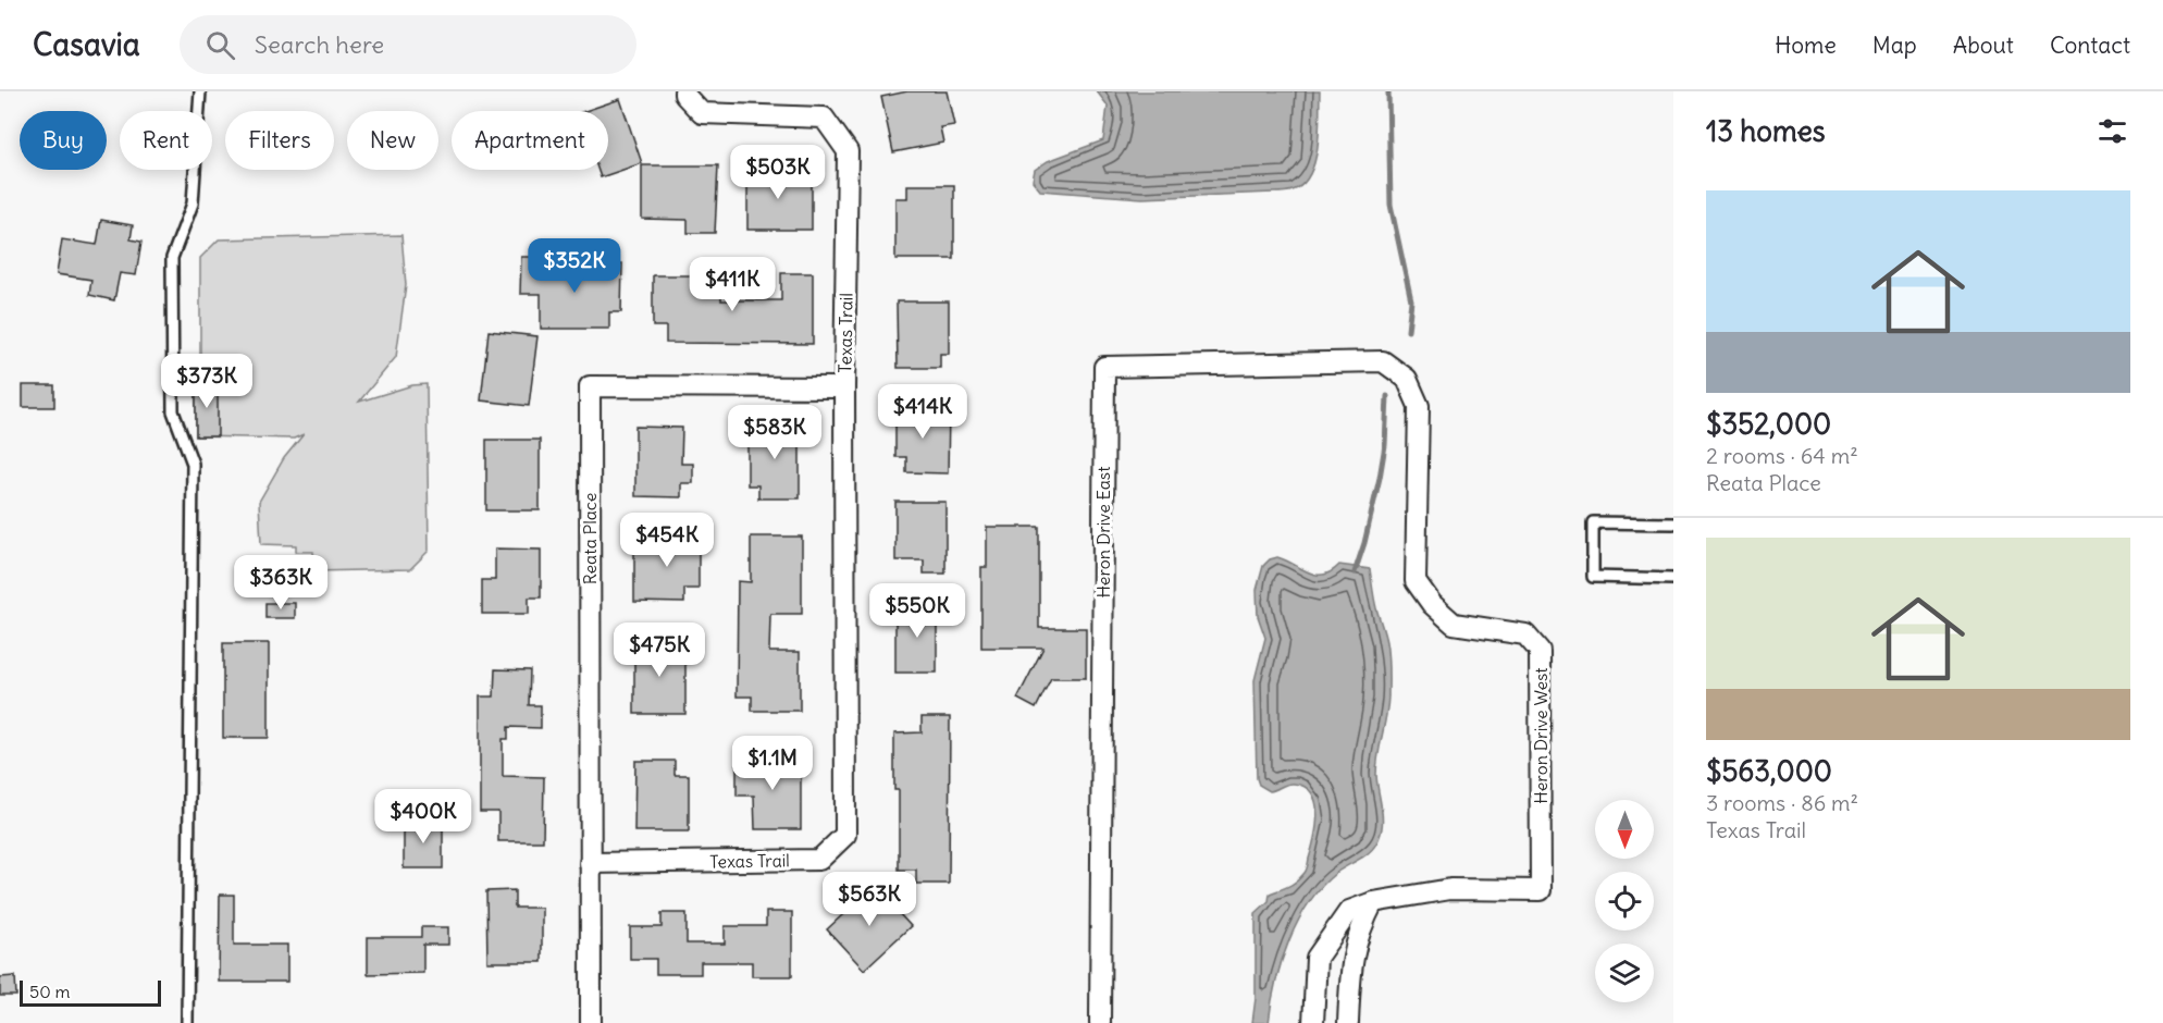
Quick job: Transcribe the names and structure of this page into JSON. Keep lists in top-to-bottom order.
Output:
{
  "streets": {
    "street": [
      "Texas Trail",
      "Heron Drive East",
      "Reata Place",
      "Heron Drive West"
    ]
  },
  "crossings": [
    ["Texas Trail", "Reata Place"],
    ["Heron Drive East", "Heron Drive West"]
  ],
  "scale_bar": "50 m",
  "north": "bottom",
  "page": {
    "header": "Casavia",
    "search": "Search here",
    "nav": [
      "Home",
      "Map",
      "About",
      "Contact"
    ],
    "heading": "13 homes",
    "chip": [
      "Buy",
      "Rent",
      "Filters",
      "New",
      "Apartment"
    ],
    "price": [
      "$503K",
      "$352K",
      "$411K",
      "$373K",
      "$414K",
      "$583K",
      "$454K",
      "$363K",
      "$550K",
      "$475K",
      "$1.1M",
      "$400K",
      "$563K"
    ],
    "list": [
      {
        "name": "$352,000",
        "note": "2 rooms · 64 m² · Reata Place"
      },
      {
        "name": "$563,000",
        "note": "3 rooms · 86 m² · Texas Trail"
      }
    ],
    "scale": "50 m"
  }
}
